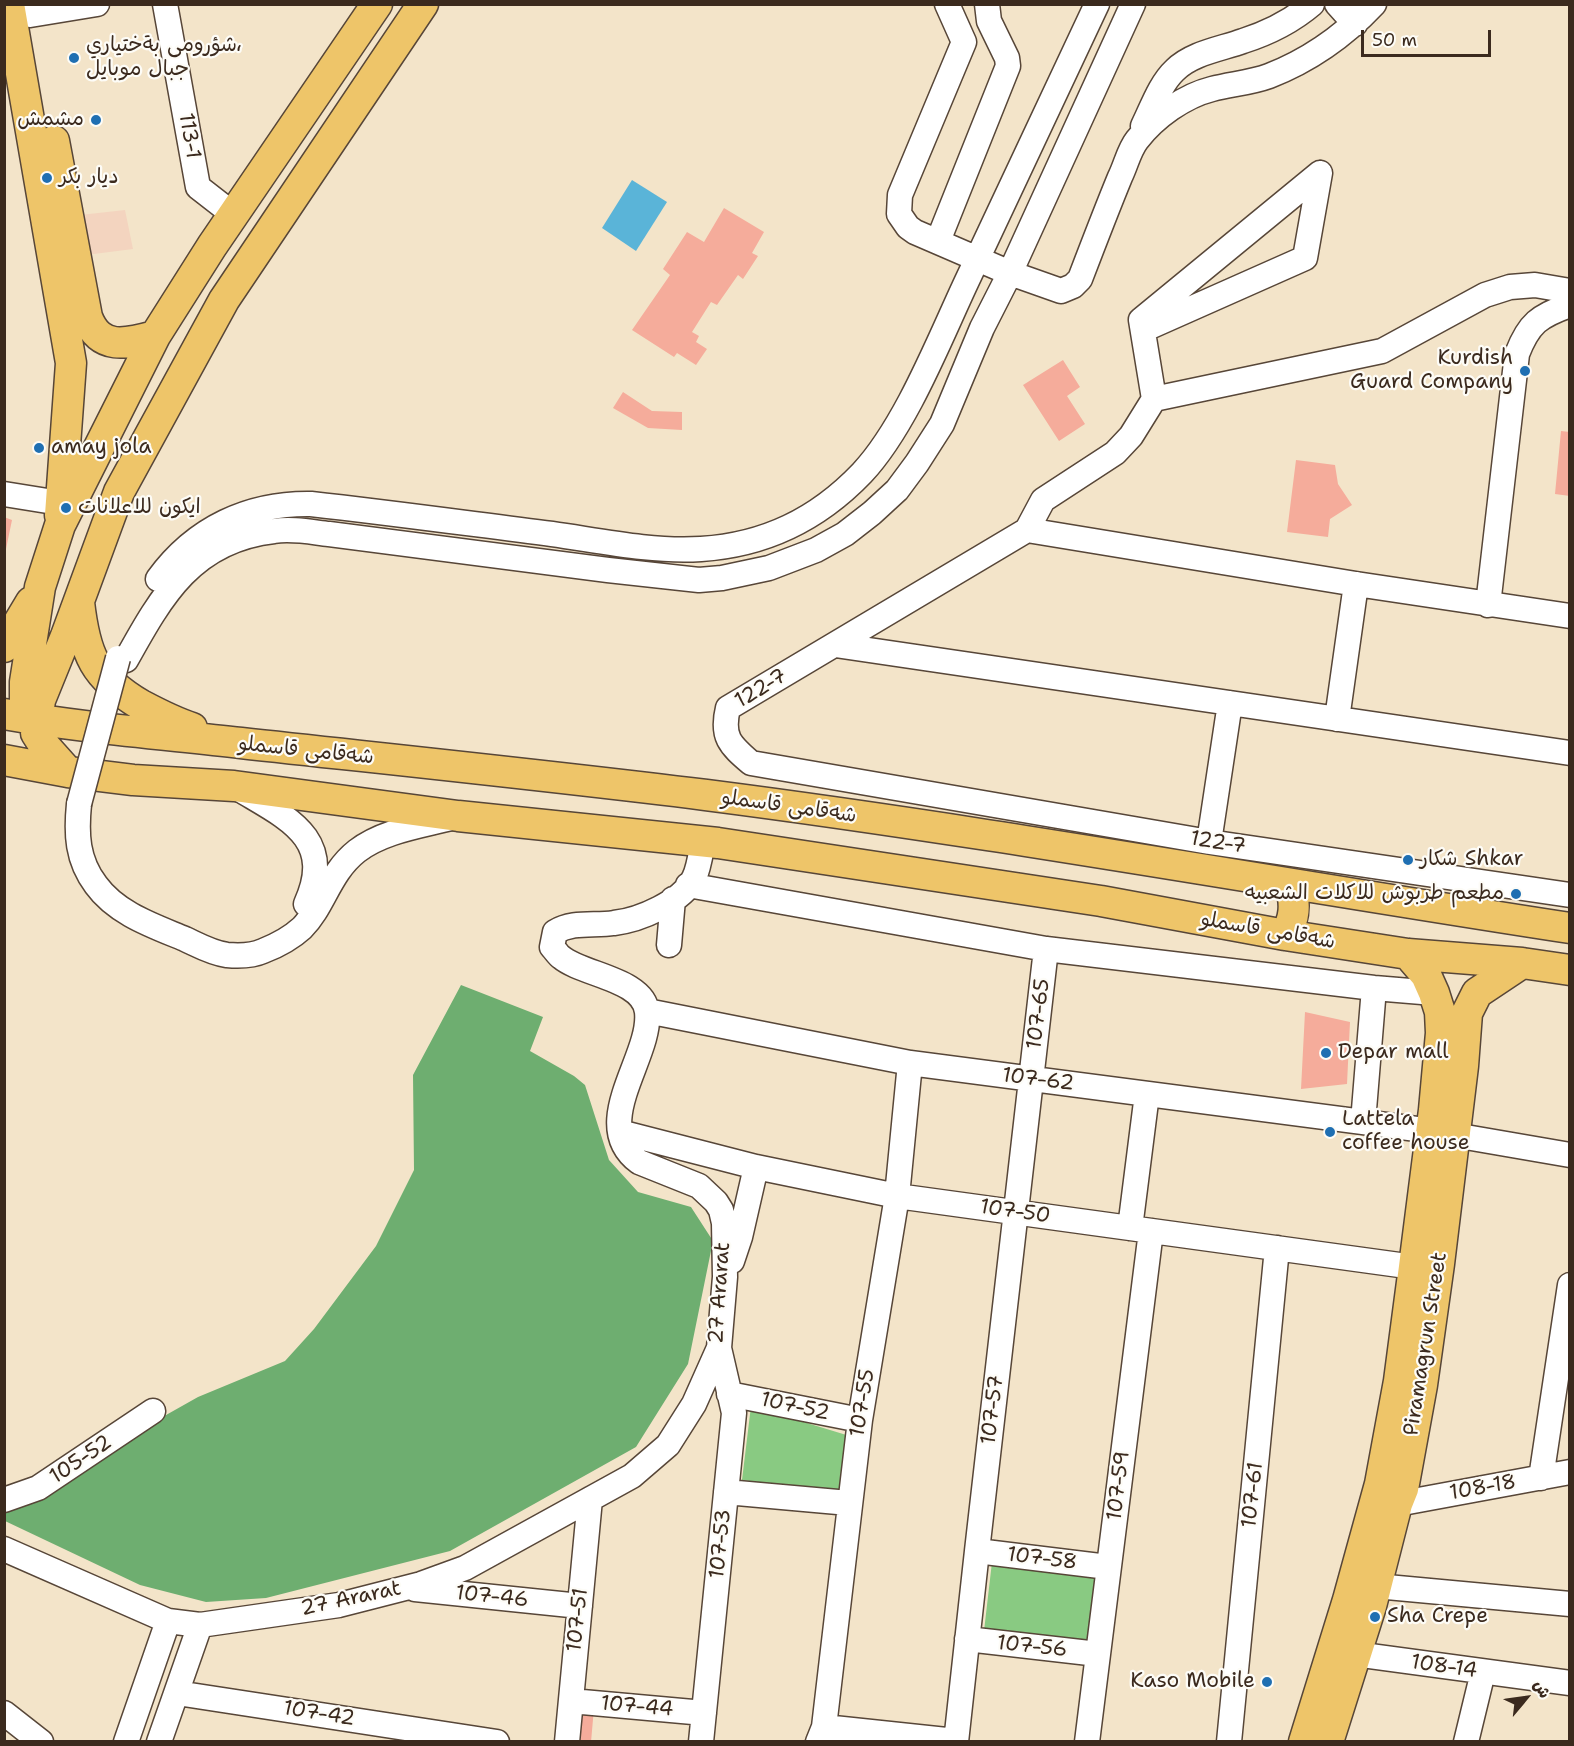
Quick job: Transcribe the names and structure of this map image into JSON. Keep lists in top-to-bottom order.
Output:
{
  "streets": {
    "main road": ["شەقامی قاسملو", "Piramagrun Street"],
    "street": [
      "113-1",
      "122-7",
      "107-65",
      "107-62",
      "107-50",
      "27 Ararat",
      "107-55",
      "107-52",
      "107-57",
      "105-52",
      "107-59",
      "108-18",
      "107-61",
      "107-53",
      "107-58",
      "107-46",
      "107-51",
      "107-56",
      "108-14",
      "107-44",
      "107-42"
    ]
  },
  "crossings": [
    ["شەقامی قاسملو", "Piramagrun Street"],
    ["107-65", "107-62"],
    ["107-65", "107-57"],
    ["107-62", "Piramagrun Street"],
    ["107-62", "107-55"],
    ["107-62", "107-57"],
    ["107-62", "107-59"],
    ["107-50", "27 Ararat"],
    ["107-50", "Piramagrun Street"],
    ["107-50", "107-55"],
    ["107-50", "107-57"],
    ["107-50", "107-59"],
    ["107-50", "107-61"],
    ["27 Ararat", "107-53"],
    ["27 Ararat", "107-46"],
    ["27 Ararat", "107-51"],
    ["Piramagrun Street", "108-18"],
    ["Piramagrun Street", "108-14"],
    ["107-55", "107-52"],
    ["107-52", "107-53"],
    ["107-57", "107-58"],
    ["107-57", "107-56"],
    ["107-59", "107-58"],
    ["107-59", "107-56"],
    ["107-53", "107-44"],
    ["107-46", "107-51"],
    ["107-51", "107-44"]
  ],
  "places": [
    "شؤرومى بةختياري، جبال موبايل",
    "مشمش",
    "ديار بكر",
    "Kurdish Guard Company",
    "amay jola",
    "ايكون للاعلانات",
    "شکار Shkar",
    "مطعم طربوش للاكلات الشعبيه",
    "Depar mall",
    "Lattela coffee house",
    "Sha Crepe",
    "Kaso Mobile"
  ],
  "scale_bar": "50 m",
  "north": "top right"
}
